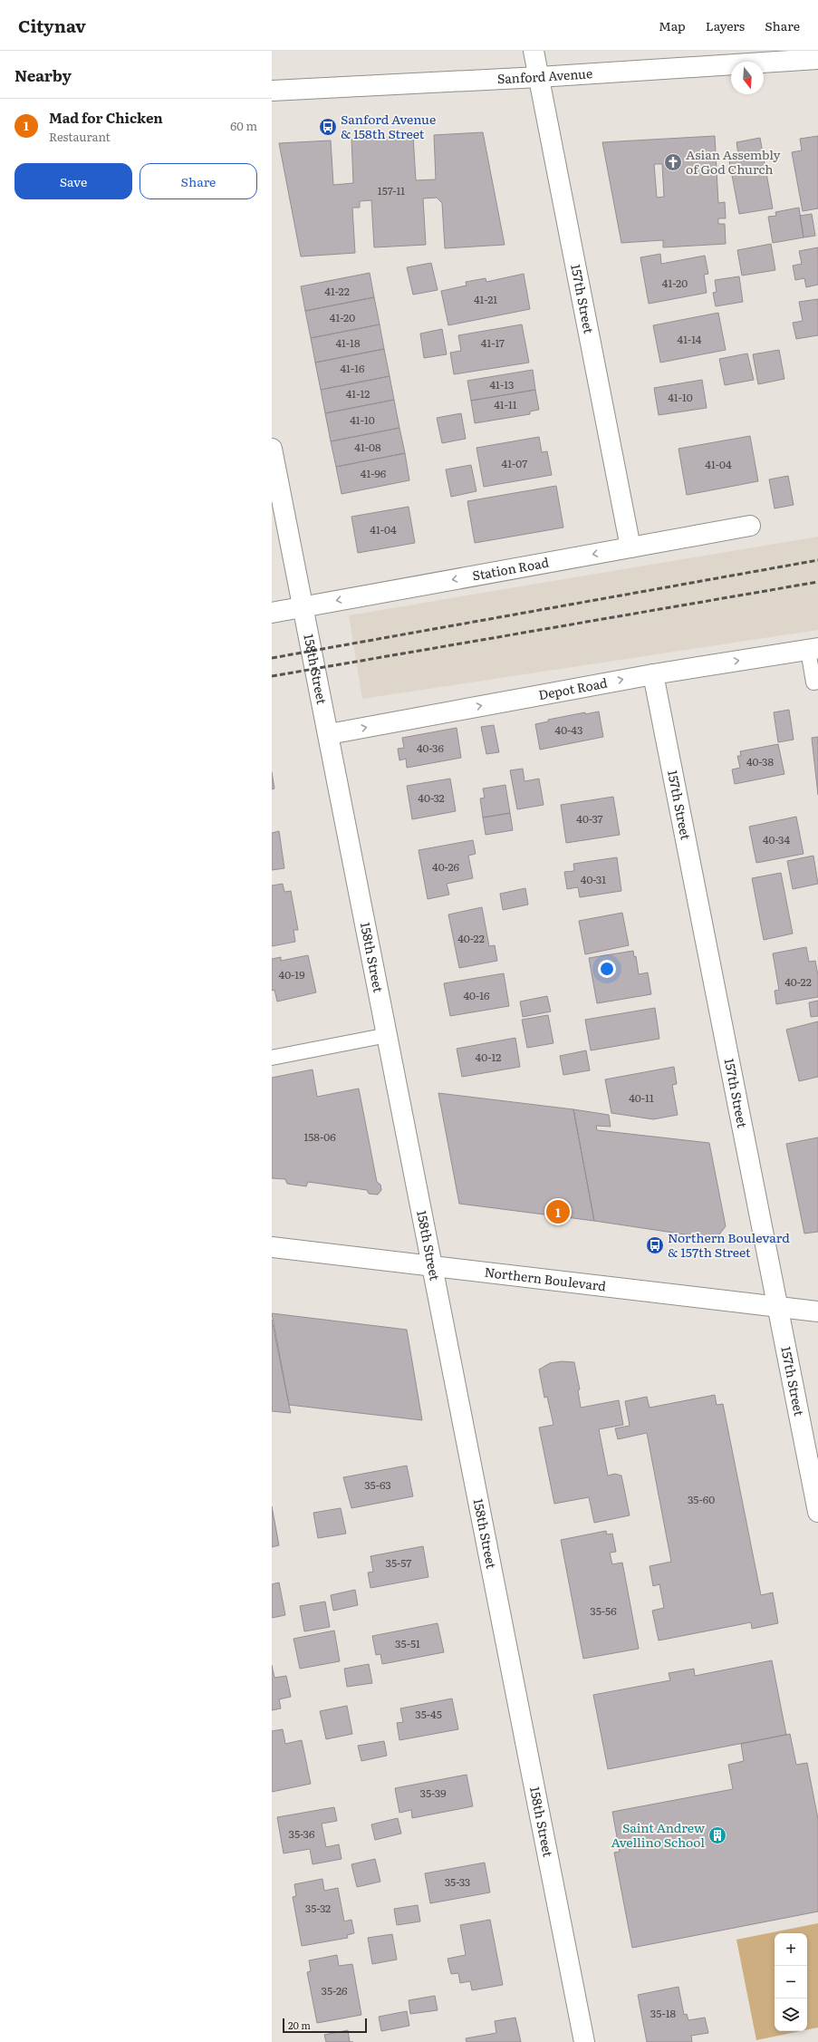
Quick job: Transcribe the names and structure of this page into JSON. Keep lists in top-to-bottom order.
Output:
{
  "streets": {
    "street": [
      "Sanford Avenue",
      "157th Street",
      "Station Road",
      "158th Street",
      "Depot Road",
      "Northern Boulevard"
    ]
  },
  "crossings": [
    ["Sanford Avenue", "157th Street"],
    ["157th Street", "Station Road"],
    ["157th Street", "Depot Road"],
    ["157th Street", "Northern Boulevard"],
    ["Station Road", "158th Street"],
    ["158th Street", "Depot Road"],
    ["158th Street", "Northern Boulevard"]
  ],
  "one_way": ["Station Road", "Depot Road"],
  "places": {
    "bus stop": ["Sanford Avenue & 158th Street", "Northern Boulevard & 157th Street"],
    "church": ["Asian Assembly of God Church"],
    "building": ["Saint Andrew Avellino School"]
  },
  "house_numbers": [
    "157-11",
    "41-20",
    "41-22",
    "41-21",
    "41-20",
    "41-14",
    "41-18",
    "41-17",
    "41-16",
    "41-13",
    "41-12",
    "41-10",
    "41-11",
    "41-10",
    "41-08",
    "41-07",
    "41-04",
    "41-96",
    "41-04",
    "40-43",
    "40-36",
    "40-38",
    "40-32",
    "40-37",
    "40-34",
    "40-26",
    "40-31",
    "40-22",
    "40-19",
    "40-22",
    "40-16",
    "40-12",
    "40-11",
    "158-06",
    "35-63",
    "35-60",
    "35-57",
    "35-56",
    "35-51",
    "35-45",
    "35-39",
    "35-36",
    "35-33",
    "35-32",
    "35-26",
    "35-18"
  ],
  "scale_bar": "20 m",
  "north": "bottom",
  "page": {
    "header": "Citynav",
    "nav": ["Map", "Layers", "Share"],
    "heading": "Nearby",
    "list": [
      {
        "mark": "1",
        "name": "Mad for Chicken",
        "note": "Restaurant",
        "value": "60 m"
      }
    ],
    "buttons": ["Save", "Share"],
    "pins": "1",
    "map_buttons": ["+", "−"],
    "scale": "20 m"
  }
}
